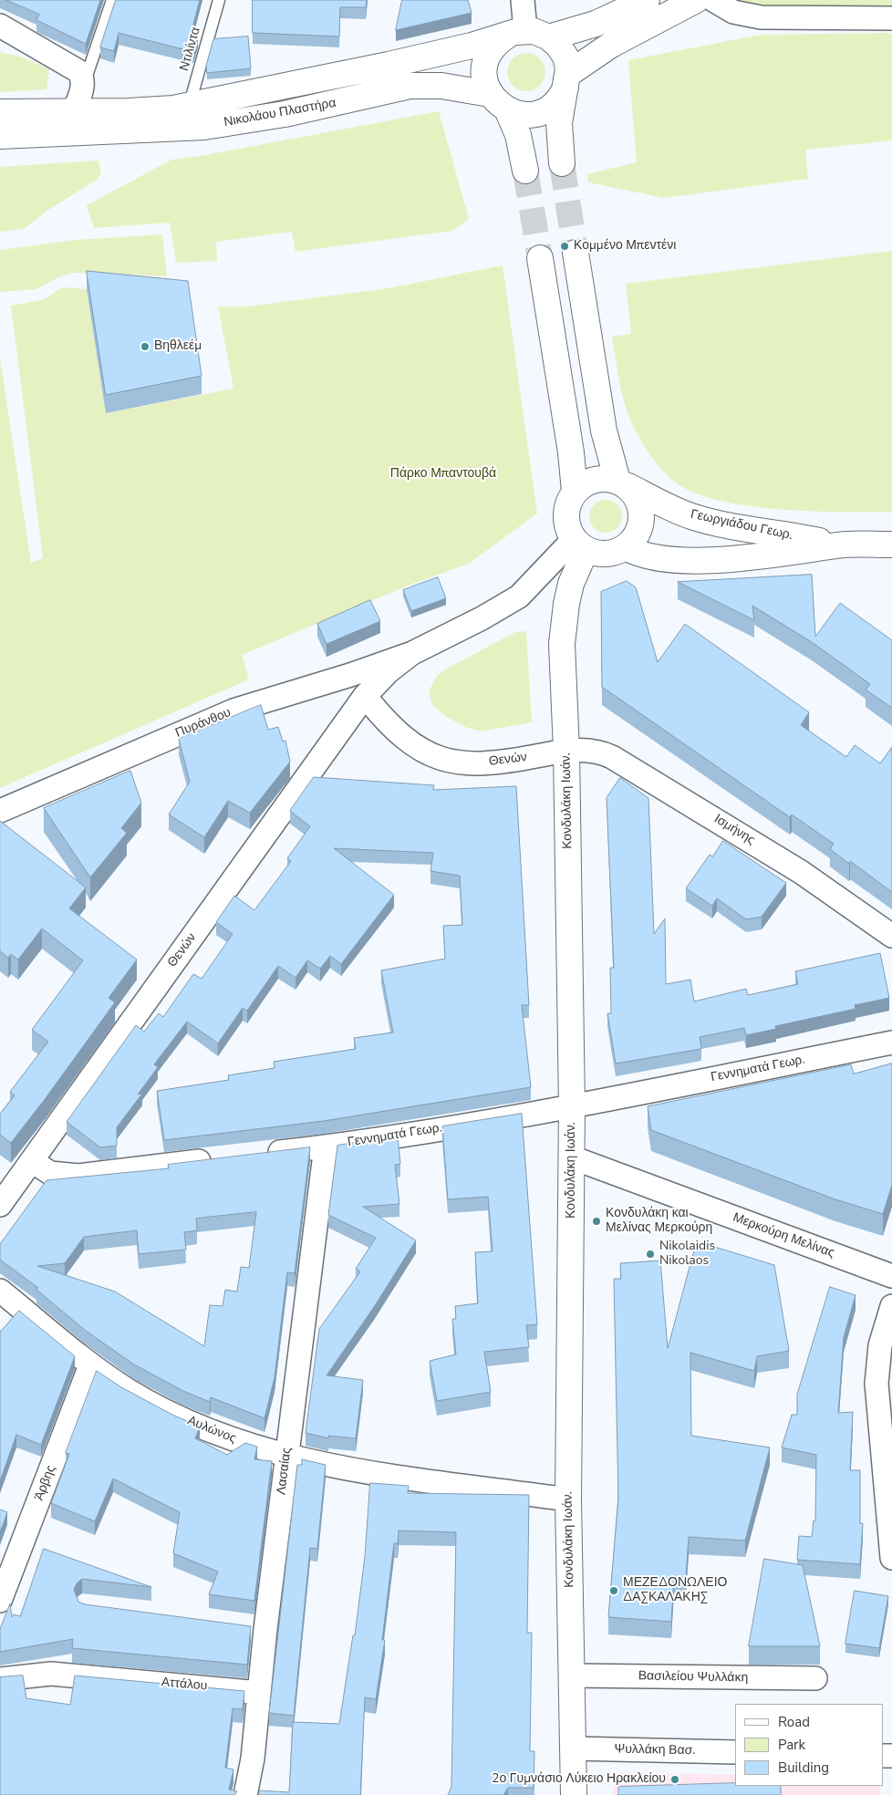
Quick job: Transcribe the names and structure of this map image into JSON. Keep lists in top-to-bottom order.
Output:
{
  "streets": {
    "street": [
      "Νικολάου Πλαστήρα",
      "Γεωργιάδου Γεωρ.",
      "Πυράνθου",
      "Θενών",
      "Κονδυλάκη Ιωάν.",
      "Ισμήνης",
      "Γεννηματά Γεωρ.",
      "Μερκούρη Μελίνας",
      "Αυλώνος",
      "Λασαίας",
      "Άρβης",
      "Βασιλείου Ψυλλάκη",
      "Αττάλου",
      "Ψυλλάκη Βασ."
    ],
    "lane": ["Ντιλίντα"]
  },
  "crossings": [
    ["Ντιλίντα", "Νικολάου Πλαστήρα"],
    ["Γεωργιάδου Γεωρ.", "Κονδυλάκη Ιωάν."],
    ["Πυράνθου", "Θενών"],
    ["Θενών", "Κονδυλάκη Ιωάν."],
    ["Θενών", "Ισμήνης"],
    ["Κονδυλάκη Ιωάν.", "Ισμήνης"],
    ["Κονδυλάκη Ιωάν.", "Γεννηματά Γεωρ."],
    ["Κονδυλάκη Ιωάν.", "Μερκούρη Μελίνας"],
    ["Κονδυλάκη Ιωάν.", "Αυλώνος"],
    ["Κονδυλάκη Ιωάν.", "Βασιλείου Ψυλλάκη"],
    ["Κονδυλάκη Ιωάν.", "Ψυλλάκη Βασ."],
    ["Γεννηματά Γεωρ.", "Λασαίας"],
    ["Αυλώνος", "Λασαίας"],
    ["Αυλώνος", "Άρβης"],
    ["Λασαίας", "Αττάλου"]
  ],
  "parks": ["Πάρκο Μπαντουβά"],
  "places": [
    "Κομμένο Μπεντένι",
    "Βηθλεέμ",
    "Κονδυλάκη και Μελίνας Μερκούρη",
    "Nikolaidis Nikolaos",
    "ΜΕΖΕΔΟΝΩΛΕΙΟ ΔΑΣΚΑΛΑΚΗΣ",
    "2ο Γυμνάσιο Λύκειο Ηρακλείου"
  ],
  "legend": ["Road", "Park", "Building"]
}
